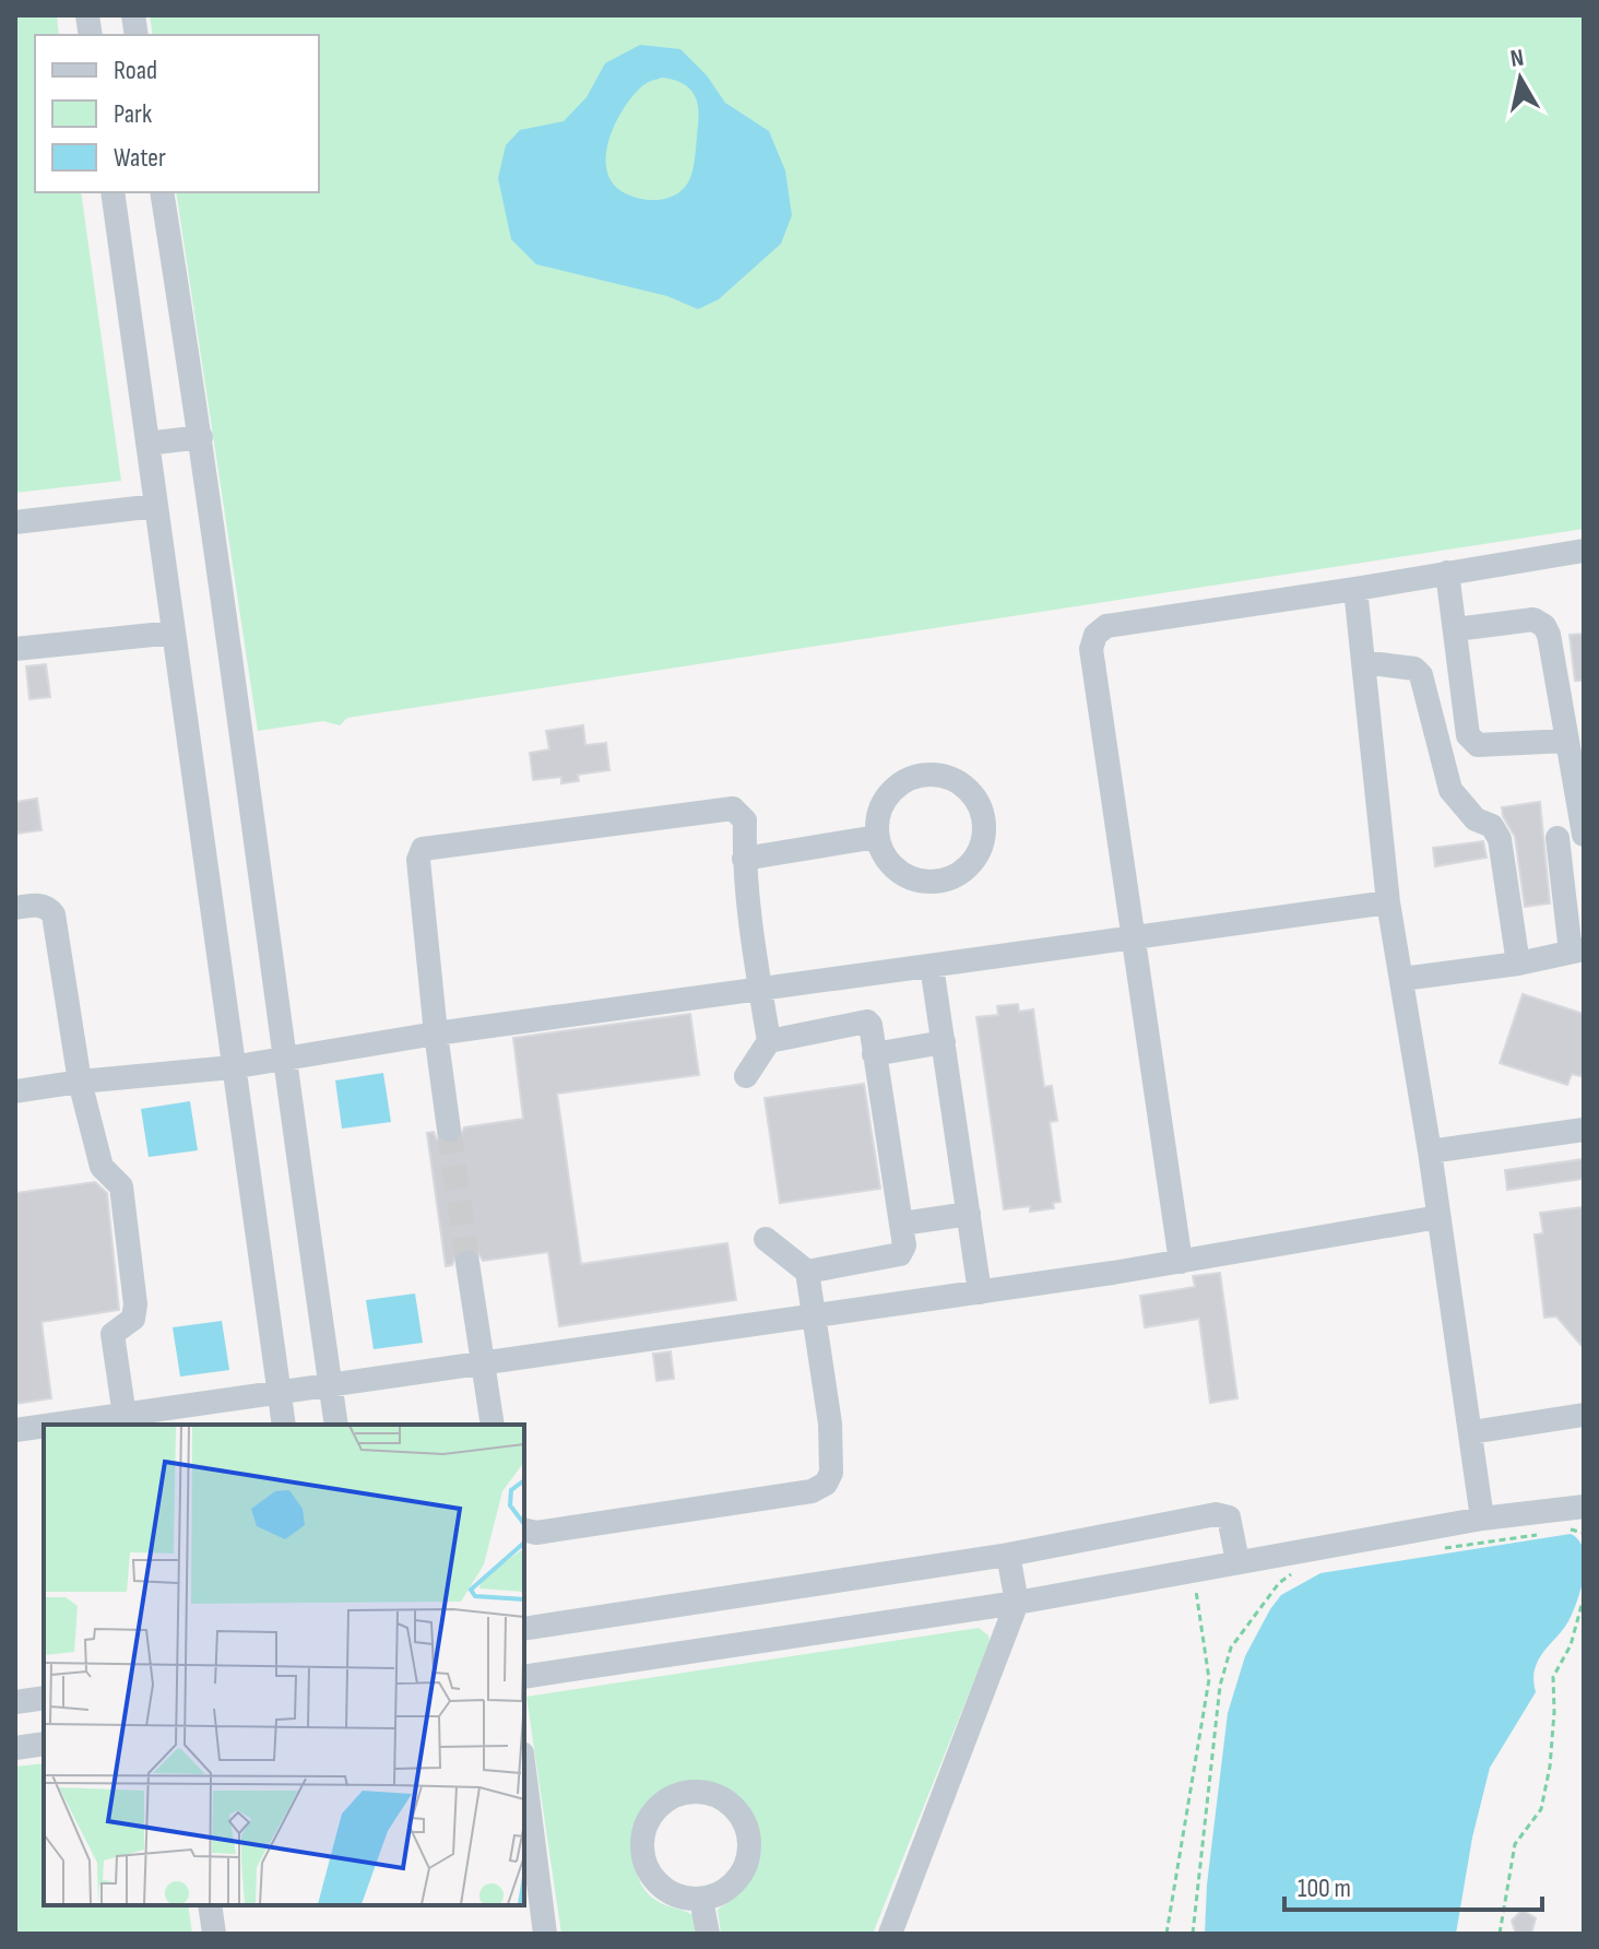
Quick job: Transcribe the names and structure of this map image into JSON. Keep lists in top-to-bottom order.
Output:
{
  "legend": ["Road", "Park", "Water"],
  "scale_bar": "100 m",
  "north": "top"
}
